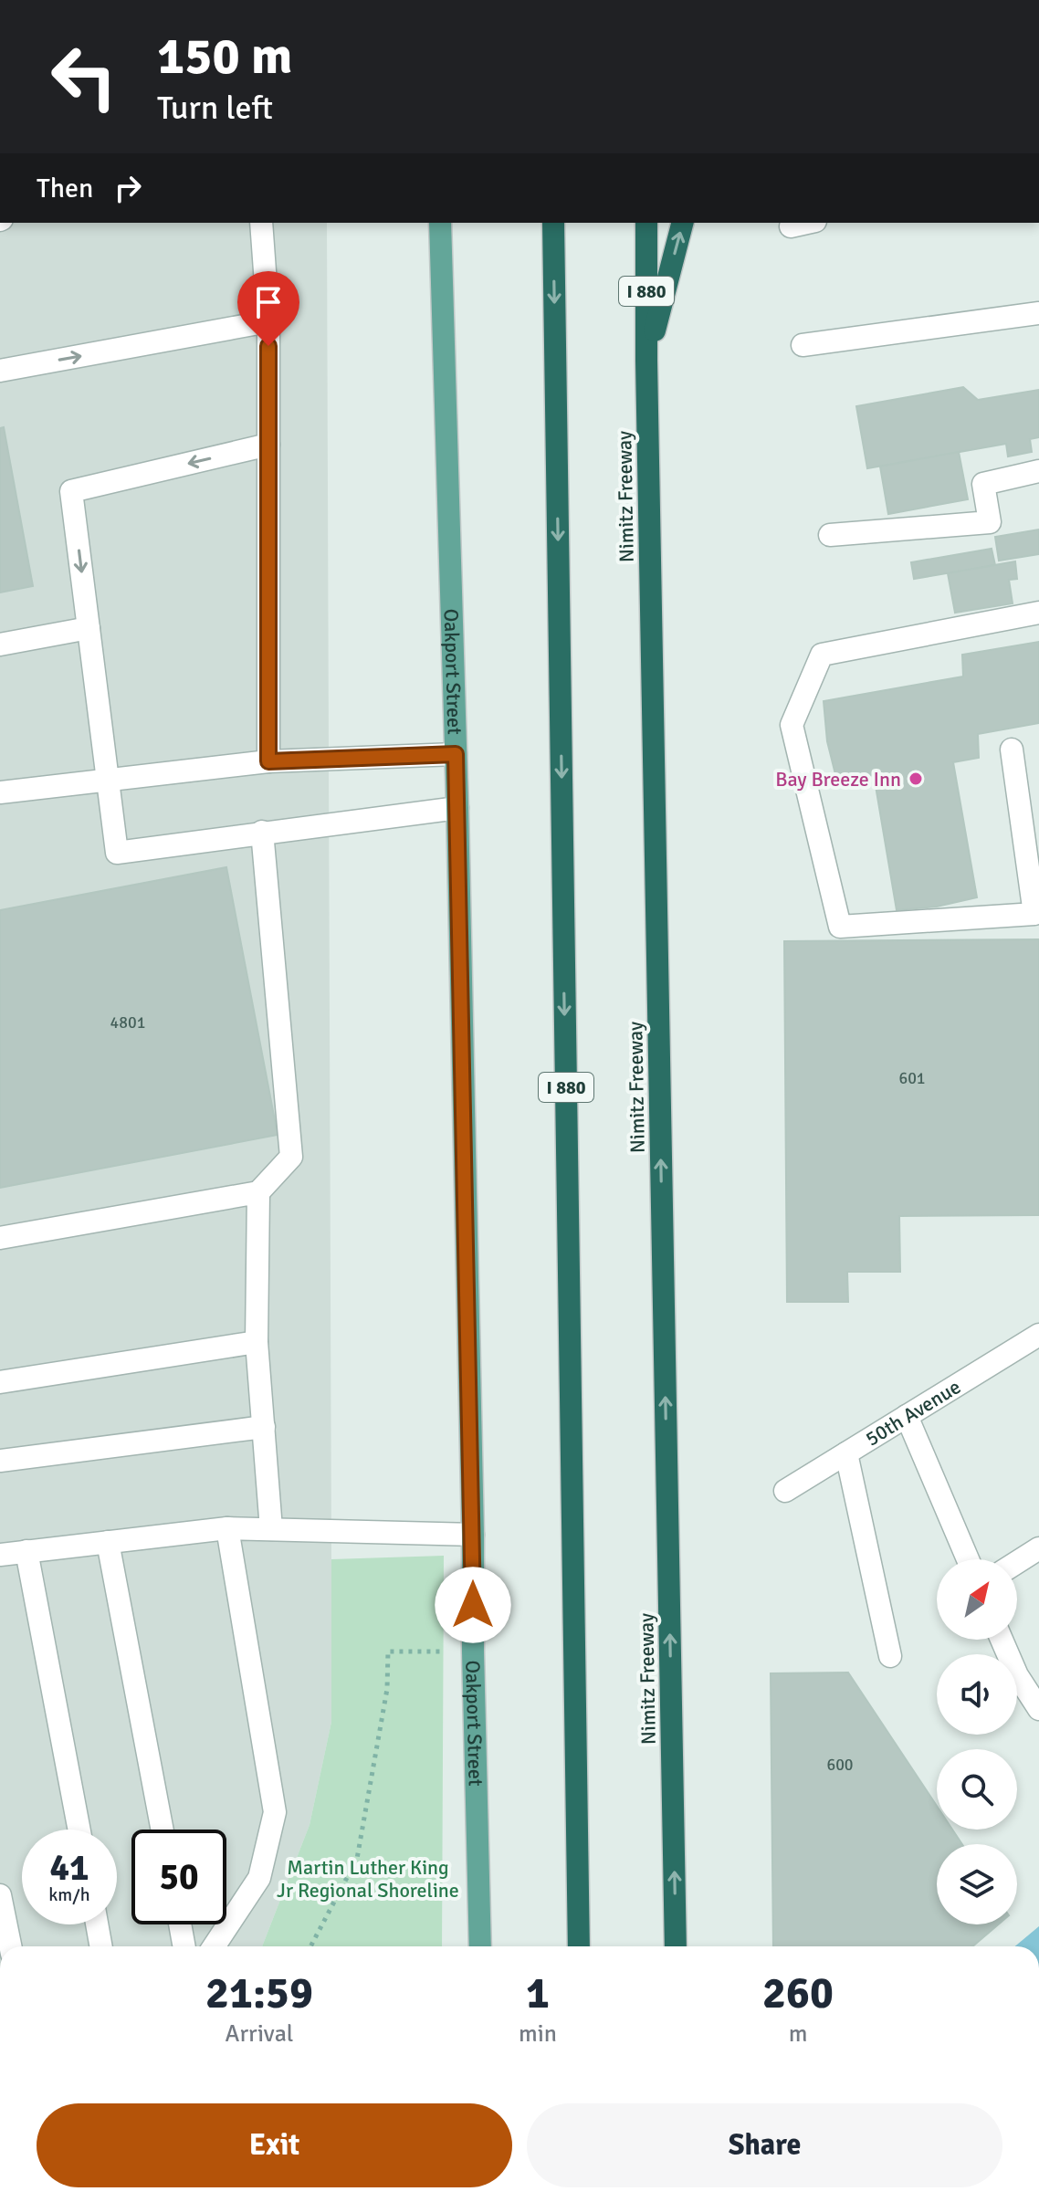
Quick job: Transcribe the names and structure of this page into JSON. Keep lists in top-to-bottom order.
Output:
{
  "streets": {
    "highway": ["I 880", "Nimitz Freeway"],
    "main road": ["Oakport Street"],
    "street": ["50th Avenue"]
  },
  "parks": ["Martin Luther King Jr Regional Shoreline"],
  "places": ["Bay Breeze Inn"],
  "house_numbers": ["4801", "601", "600"],
  "north": "top right",
  "page": {
    "turn": ["150 m", "Turn left"],
    "then": "Then",
    "speed": "41 km/h",
    "limit": "50",
    "eta": [
      "21:59",
      "Arrival",
      "1",
      "min",
      "260",
      "m"
    ],
    "buttons": ["Exit", "Share"]
  }
}
